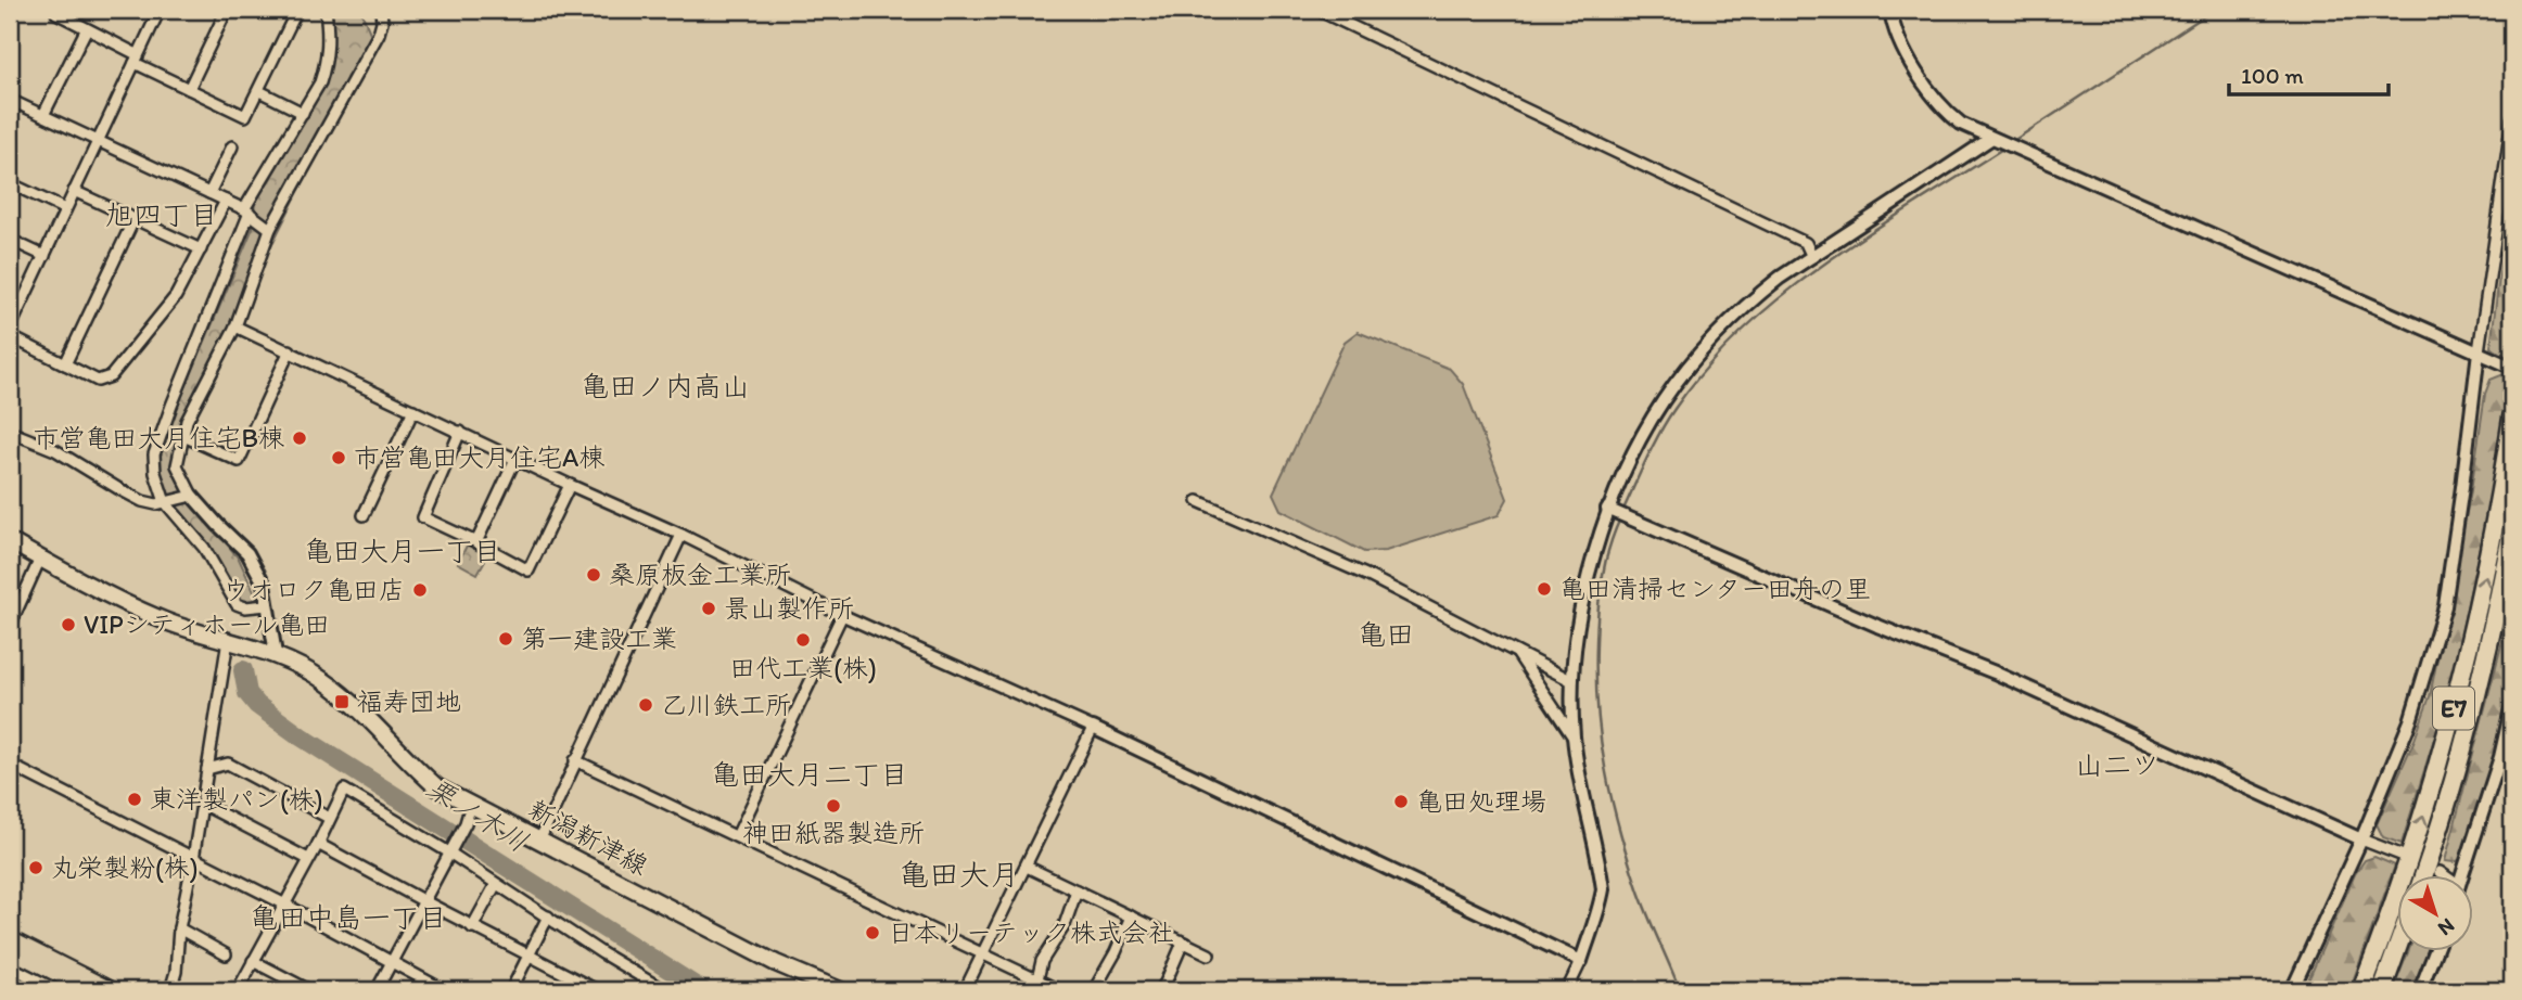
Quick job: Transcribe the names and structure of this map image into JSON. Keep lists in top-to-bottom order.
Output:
{
  "streets": {
    "highway": ["E7"],
    "main road": ["新潟新津線"]
  },
  "districts": [
    "旭四丁目",
    "亀田ノ内高山",
    "亀田大月一丁目",
    "亀田",
    "山二ツ",
    "亀田大月二丁目",
    "亀田大月",
    "亀田中島一丁目"
  ],
  "water": ["栗ノ木川"],
  "places": {
    "other": [
      "市営亀田大月住宅B棟",
      "市営亀田大月住宅A棟",
      "桑原板金工業所",
      "亀田清掃センター田舟の里",
      "ウオロク亀田店",
      "景山製作所",
      "VIPシティホール亀田",
      "第一建設工業",
      "田代工業(株)",
      "乙川鉄工所",
      "東洋製パン(株)",
      "亀田処理場",
      "神田紙器製造所",
      "丸栄製粉(株)",
      "日本リーテック株式会社"
    ],
    "transit": ["福寿団地"]
  },
  "scale_bar": "100 m",
  "north": "bottom right"
}
